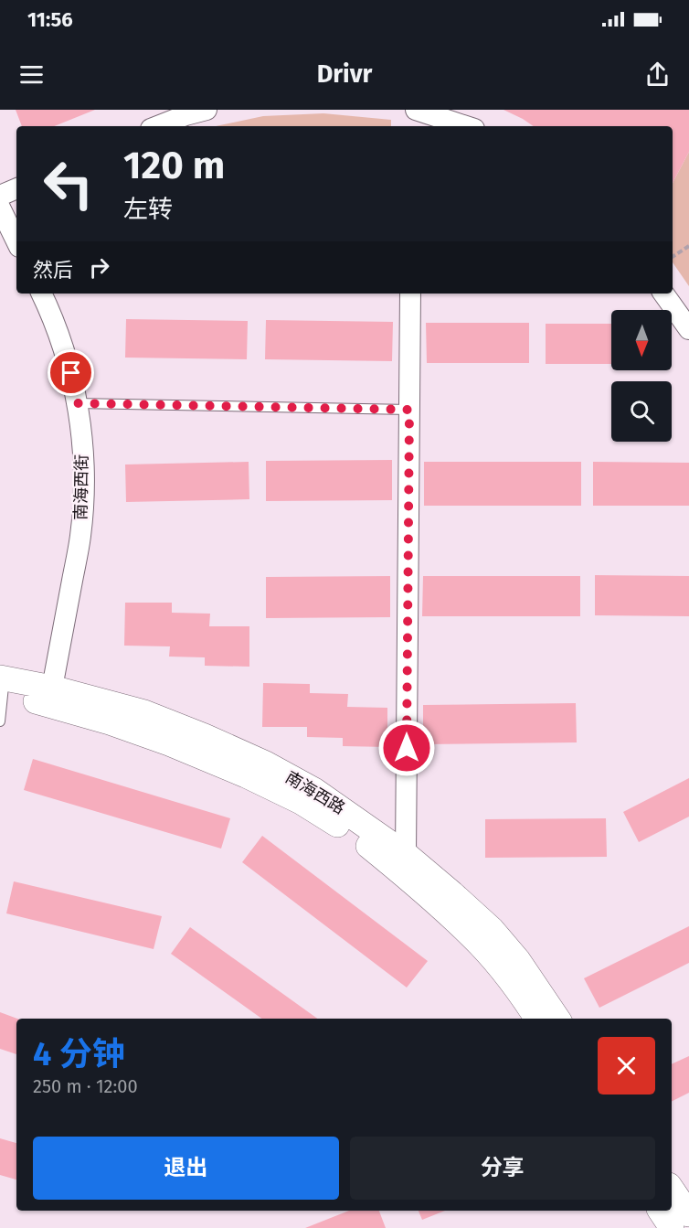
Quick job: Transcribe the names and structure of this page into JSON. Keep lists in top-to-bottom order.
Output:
{
  "streets": {
    "street": ["南海西街", "南海西路"]
  },
  "crossings": [
    ["南海西街", "南海西路"]
  ],
  "north": "bottom",
  "page": {
    "status": "11:56",
    "header": "Drivr",
    "turn": ["120 m", "左转"],
    "then": "然后",
    "heading": ["4 分钟", "250 m · 12:00"],
    "buttons": ["退出", "分享"]
  }
}
